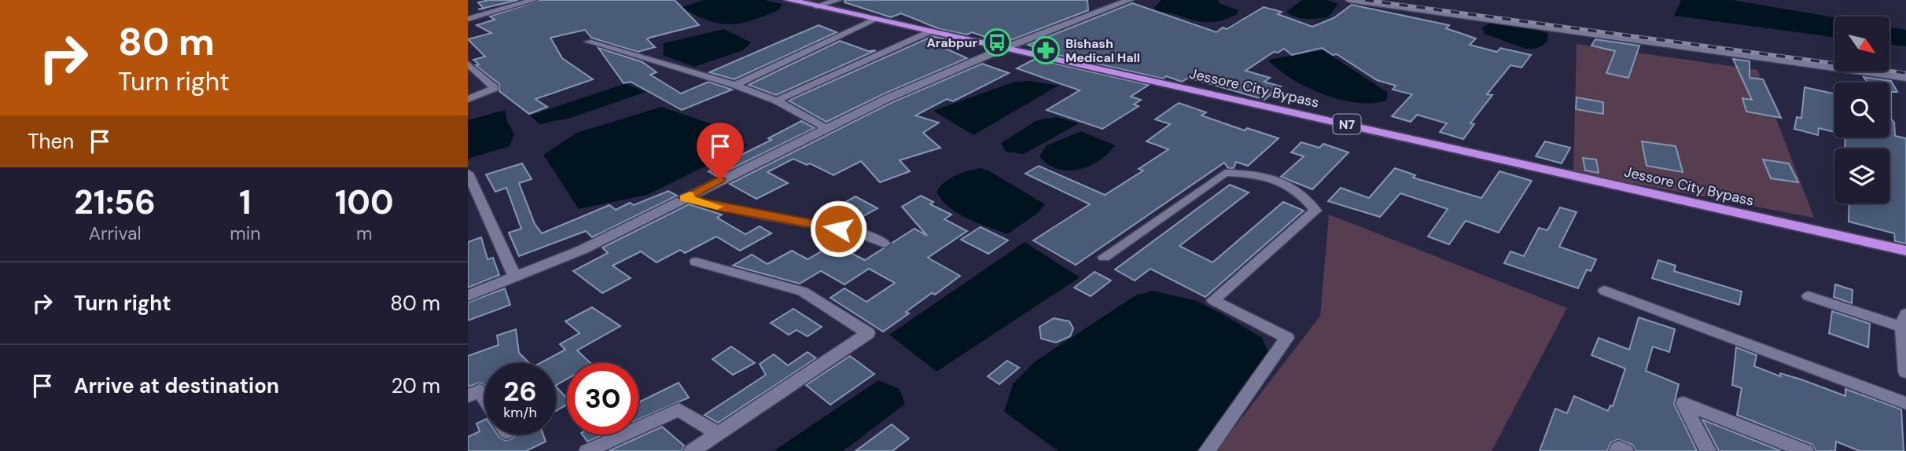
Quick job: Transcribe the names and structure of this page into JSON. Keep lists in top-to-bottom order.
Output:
{
  "streets": {
    "highway": ["Jessore City Bypass", "N7"]
  },
  "places": {
    "bus stop": ["Arabpur"],
    "pharmacy": ["Bishash Medical Hall"]
  },
  "north": "bottom right",
  "page": {
    "turn": ["80 m", "Turn right"],
    "then": "Then",
    "eta": [
      "21:56",
      "Arrival",
      "1",
      "min",
      "100",
      "m"
    ],
    "list": [
      {
        "name": "Turn right",
        "value": "80 m"
      },
      {
        "name": "Arrive at destination",
        "value": "20 m"
      }
    ],
    "speed": "26 km/h",
    "limit": "30"
  }
}
